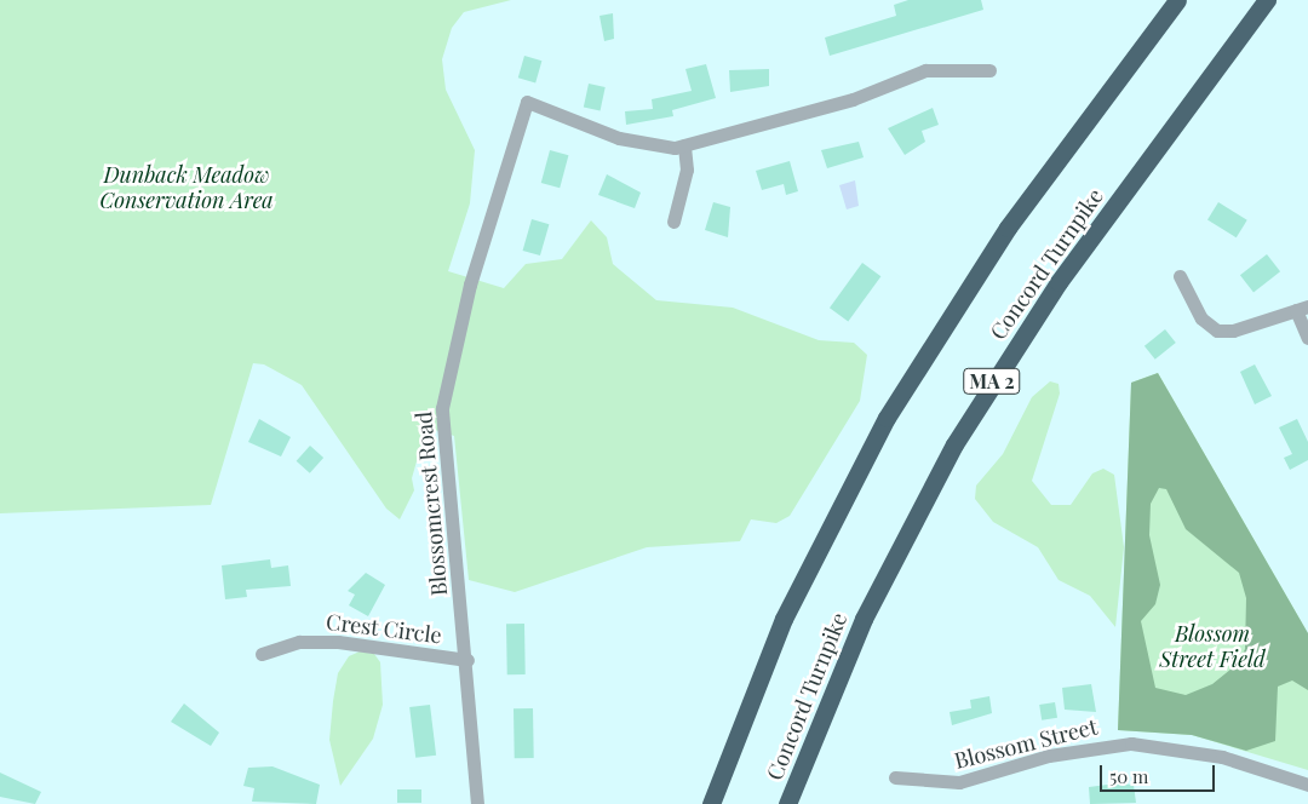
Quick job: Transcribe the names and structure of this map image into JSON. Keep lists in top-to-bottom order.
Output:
{
  "streets": {
    "highway": ["Concord Turnpike", "MA 2"],
    "street": ["Blossomcrest Road", "Crest Circle", "Blossom Street"]
  },
  "crossings": [
    ["Blossomcrest Road", "Crest Circle"]
  ],
  "parks": ["Dunback Meadow Conservation Area", "Blossom Street Field"],
  "scale_bar": "50 m"
}
